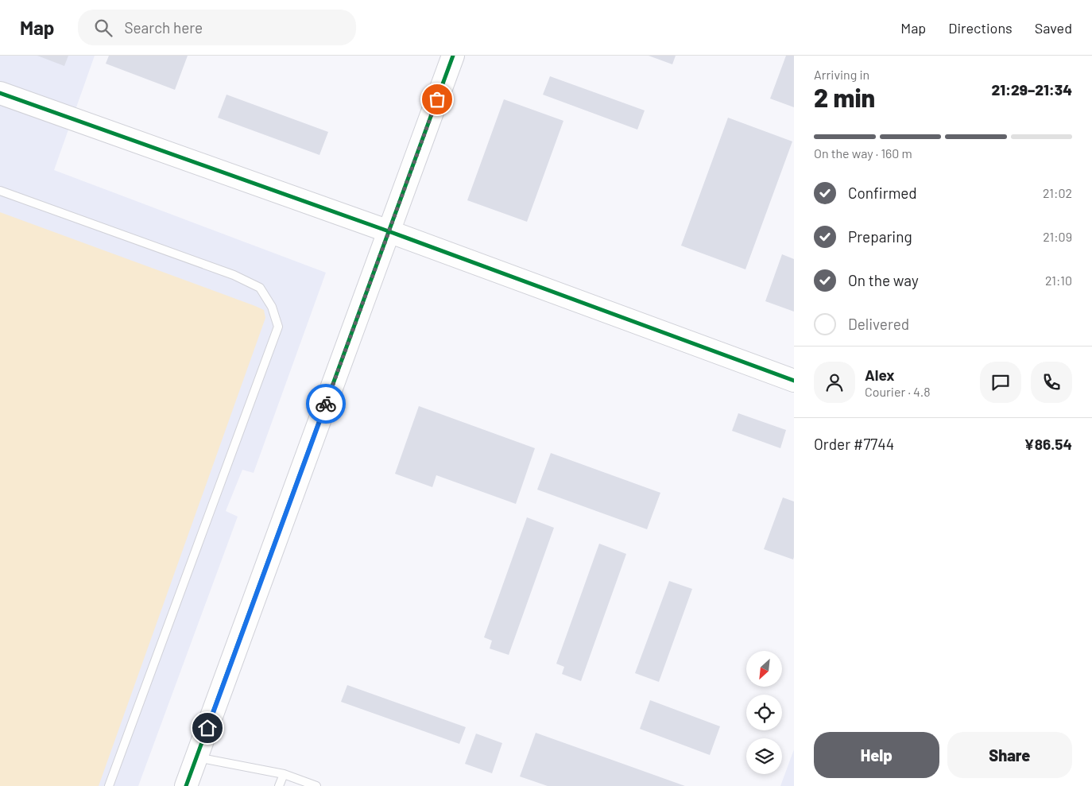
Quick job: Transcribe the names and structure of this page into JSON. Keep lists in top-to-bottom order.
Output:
{
  "north": "bottom left",
  "page": {
    "header": "Map",
    "search": "Search here",
    "nav": ["Map", "Directions", "Saved"],
    "heading": ["2 min", "Arriving in", "21:29–21:34"],
    "panel": [
      "Alex",
      "Courier · 4.8",
      "Order #7744",
      "¥86.54"
    ],
    "bar": "On the way · 160 m",
    "list": [
      ["Confirmed", "21:02"],
      ["Preparing", "21:09"],
      ["On the way", "21:10"],
      "Delivered"
    ],
    "buttons": ["Help", "Share"]
  }
}
